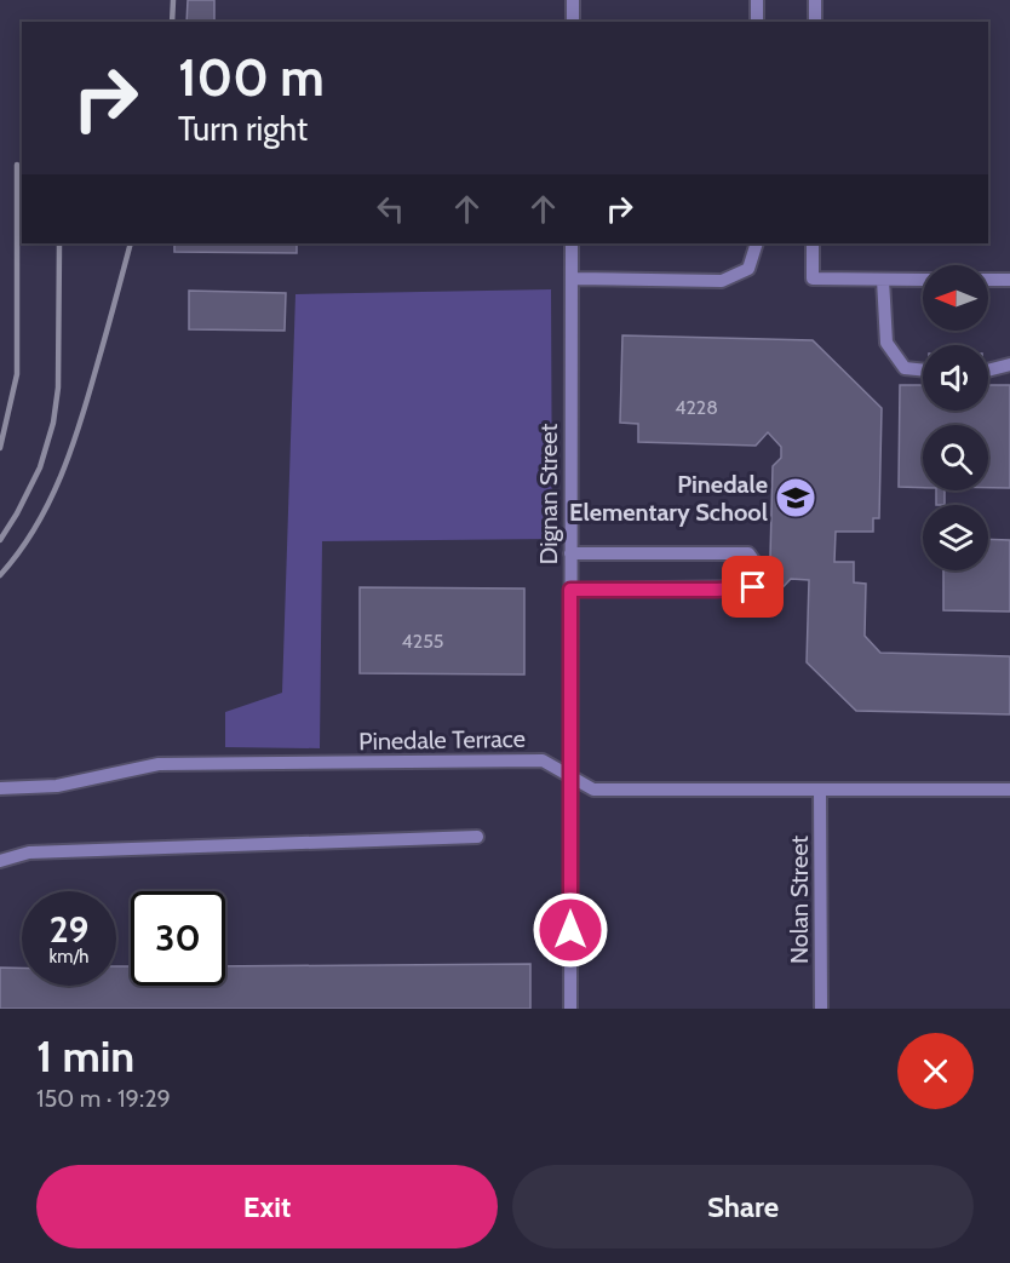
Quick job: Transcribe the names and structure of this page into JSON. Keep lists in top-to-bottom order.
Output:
{
  "streets": {
    "street": ["Dignan Street", "Pinedale Terrace", "Nolan Street"]
  },
  "crossings": [
    ["Dignan Street", "Pinedale Terrace"],
    ["Pinedale Terrace", "Nolan Street"]
  ],
  "places": {
    "school or university": ["Pinedale Elementary School"]
  },
  "house_numbers": ["4228", "4255"],
  "north": "left",
  "page": {
    "turn": ["100 m", "Turn right"],
    "speed": "29 km/h",
    "limit": "30",
    "heading": ["1 min", "150 m · 19:29"],
    "buttons": ["Exit", "Share"]
  }
}
